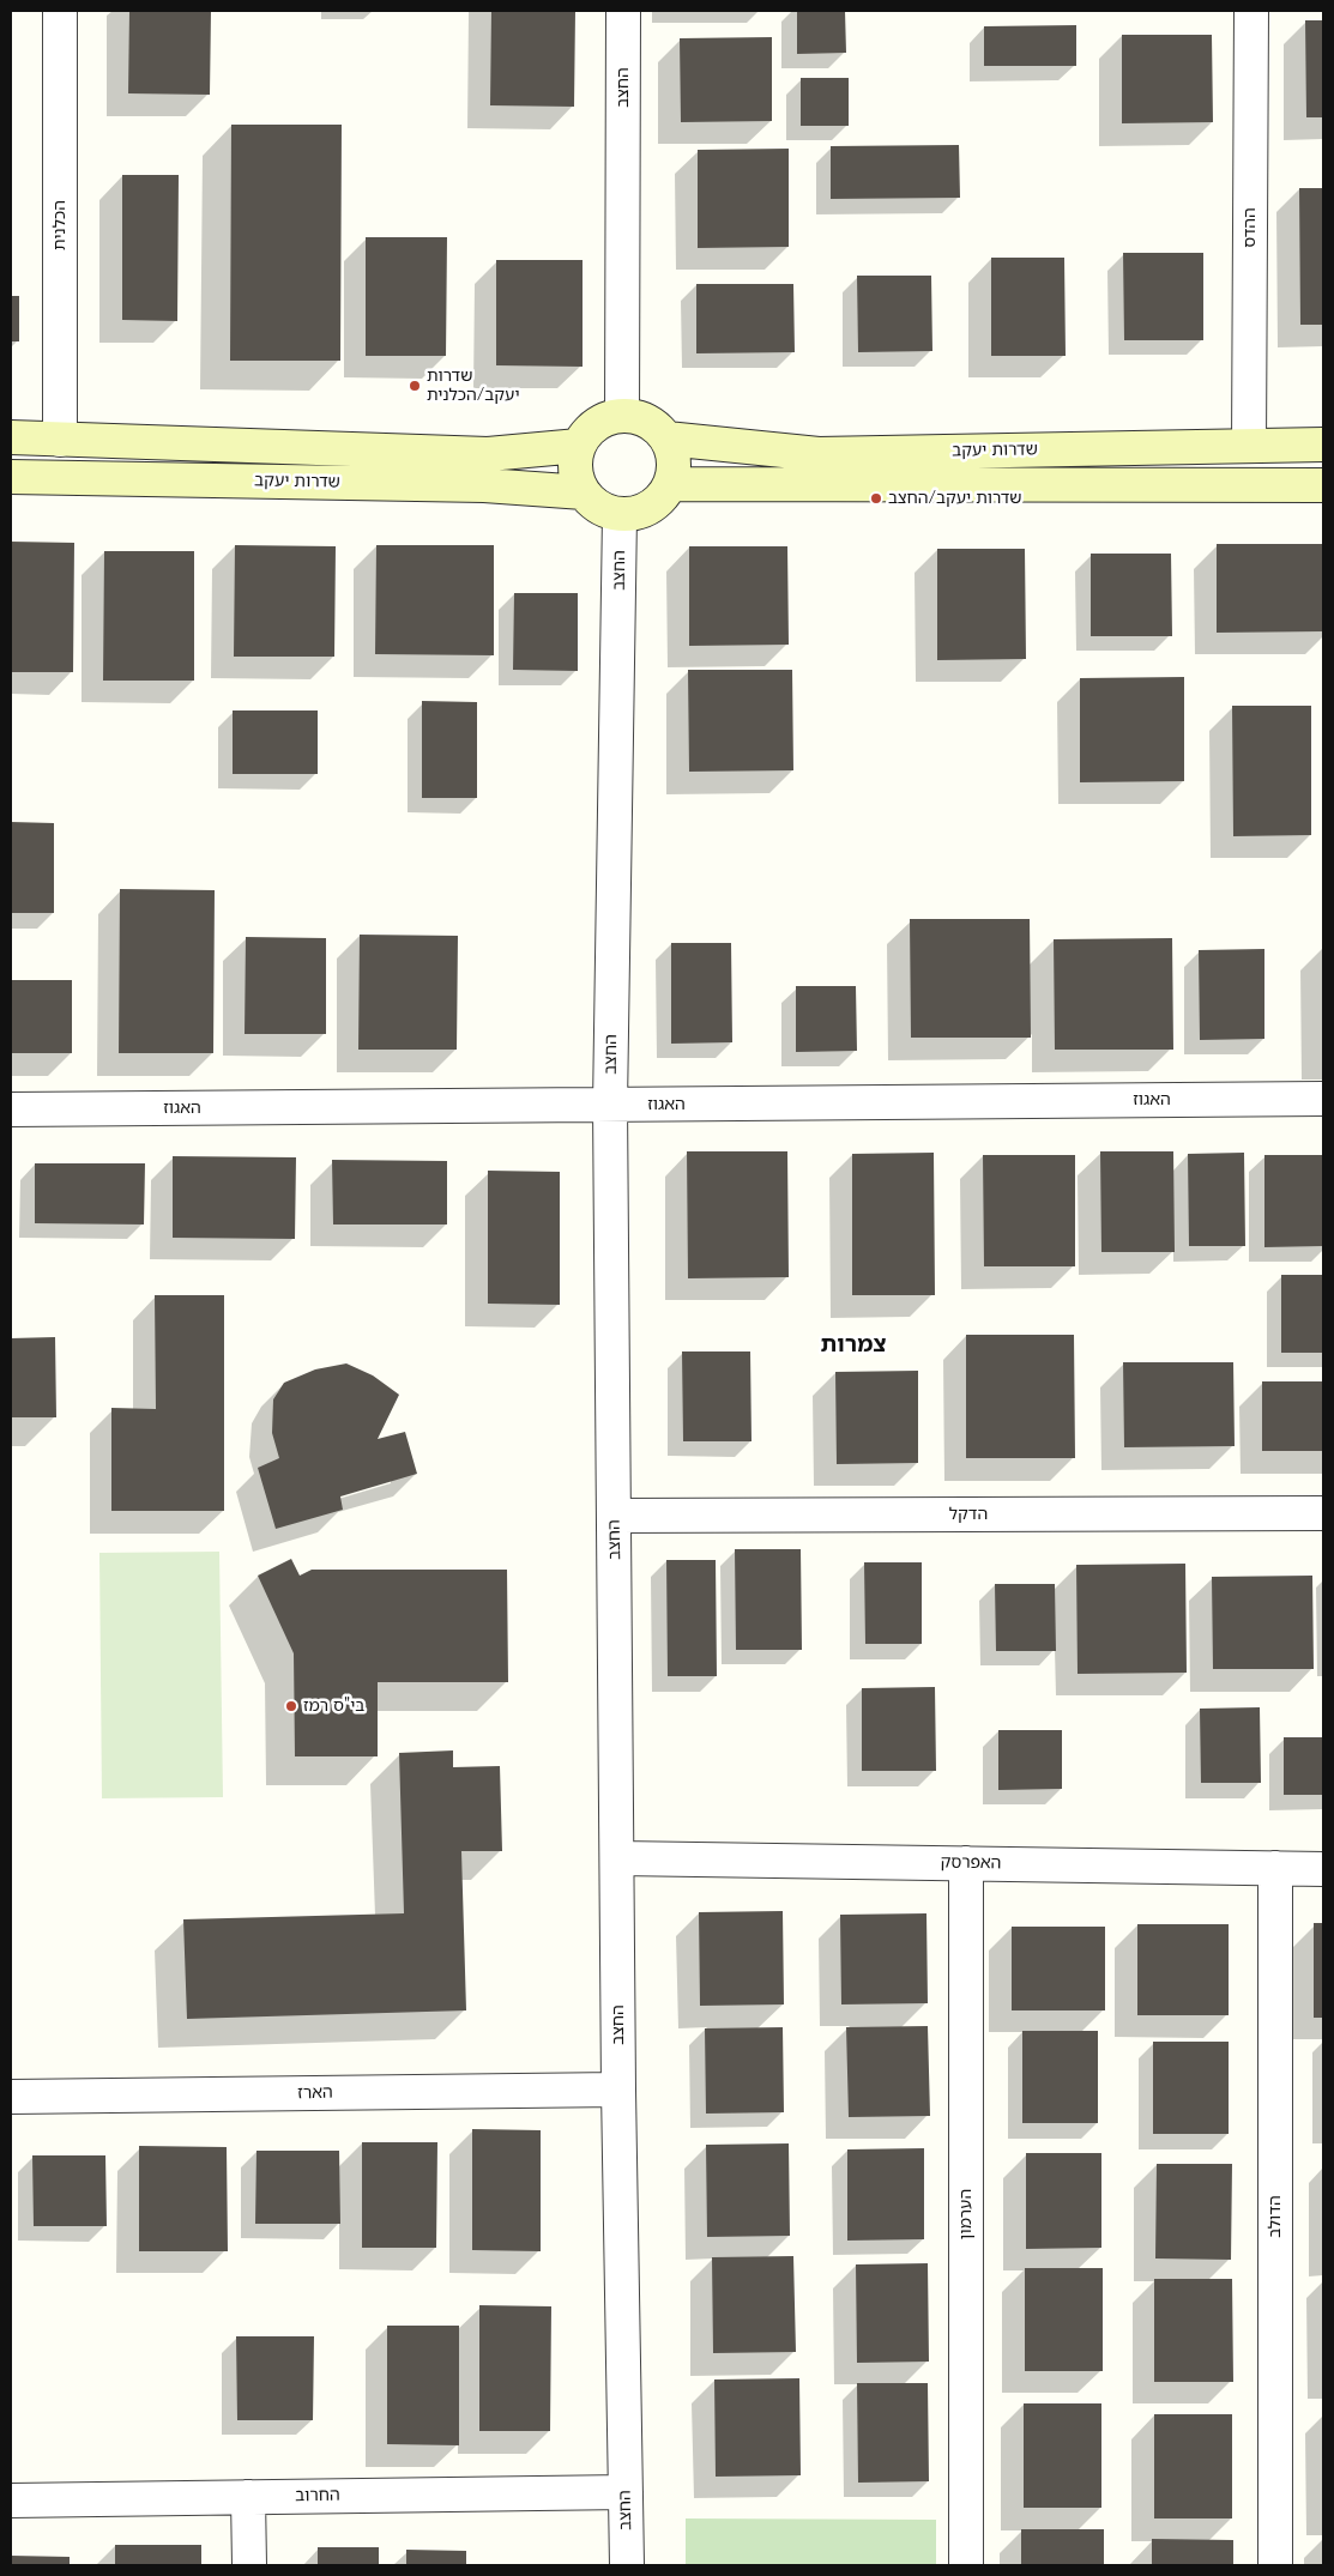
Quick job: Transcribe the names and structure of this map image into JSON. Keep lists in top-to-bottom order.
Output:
{
  "streets": {
    "street": [
      "החצב",
      "הכלנית",
      "ההדס",
      "שדרות יעקב",
      "האגוז",
      "הדקל",
      "האפרסק",
      "הארז",
      "הערמון",
      "הדולב",
      "החרוב"
    ]
  },
  "crossings": [
    ["החצב", "שדרות יעקב"],
    ["החצב", "האגוז"],
    ["החצב", "הדקל"],
    ["החצב", "האפרסק"],
    ["החצב", "הארז"],
    ["החצב", "החרוב"],
    ["הכלנית", "שדרות יעקב"],
    ["ההדס", "שדרות יעקב"],
    ["האפרסק", "הערמון"],
    ["האפרסק", "הדולב"]
  ],
  "districts": ["צמרות"],
  "places": ["שדרות יעקב/הכלנית", "שדרות יעקב/החצב", "בי\"ס רמז"]
}
